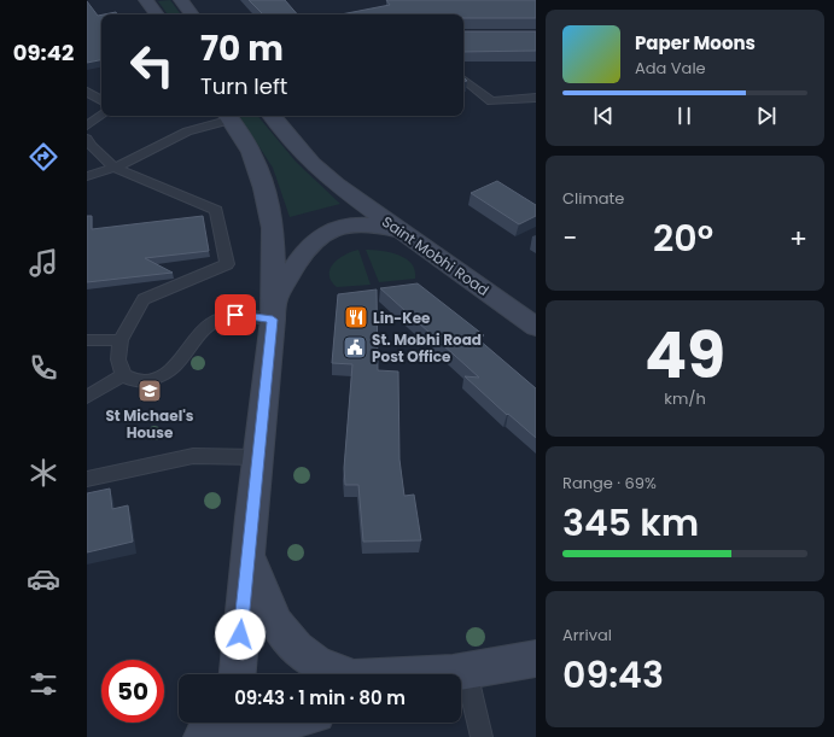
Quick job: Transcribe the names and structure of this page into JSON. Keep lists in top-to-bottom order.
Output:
{
  "streets": {
    "main road": ["Saint Mobhi Road"]
  },
  "places": {
    "restaurant": ["Lin-Kee"],
    "public building": ["St. Mobhi Road Post Office"],
    "school or university": ["St Michael's House"]
  },
  "page": {
    "tabs": "09:42",
    "turn": ["70 m", "Turn left"],
    "song": ["Paper Moons", "Ada Vale"],
    "tile": [
      "Climate",
      ["49", "km/h"],
      ["Range · 69%", "345 km"],
      ["Arrival", "09:43"]
    ],
    "heat": ["−", "20°", "+"],
    "limit": "50",
    "trip": "09:43 · 1 min · 80 m"
  }
}
